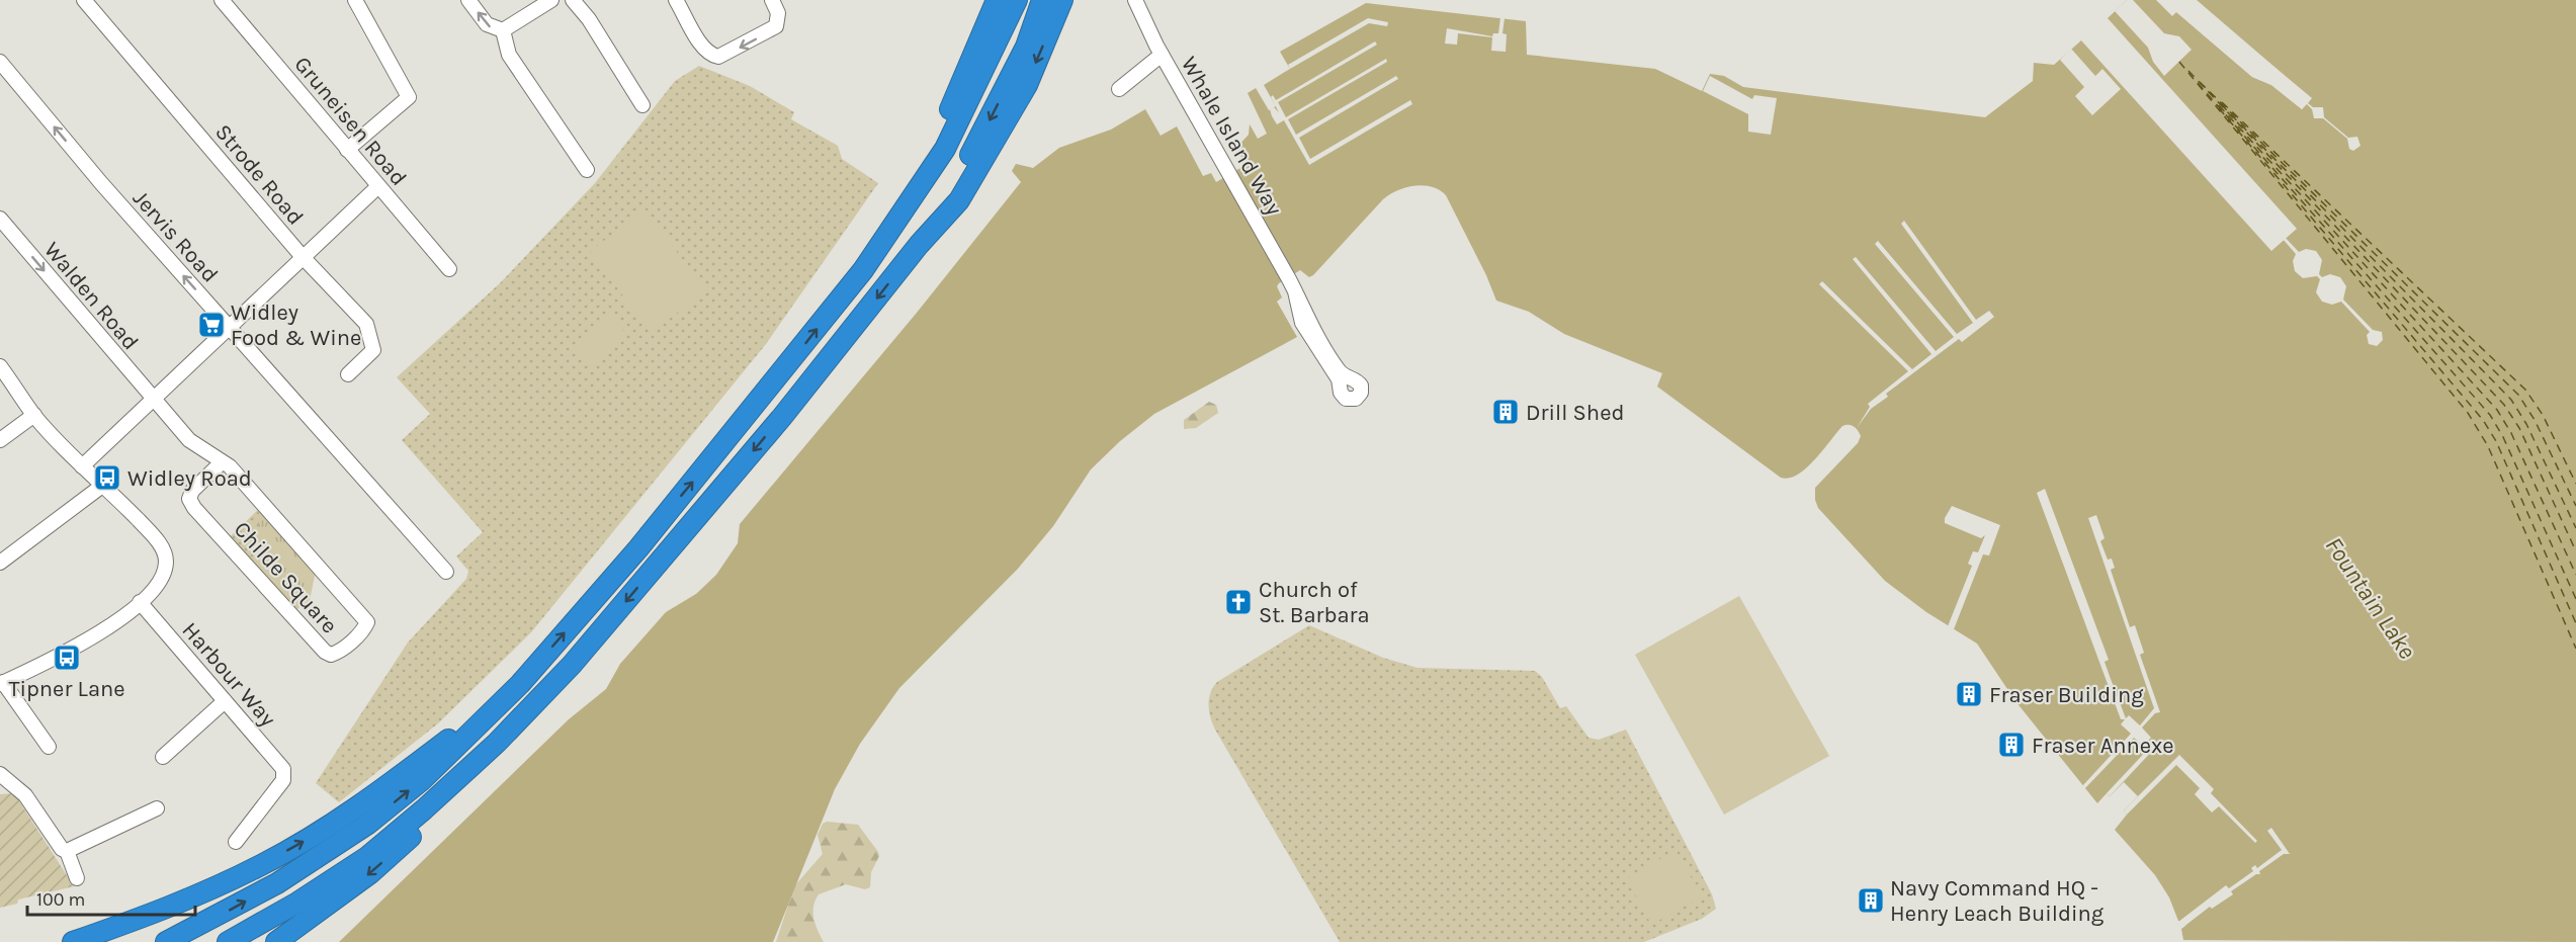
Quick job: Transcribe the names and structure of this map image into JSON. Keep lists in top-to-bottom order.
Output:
{
  "streets": {
    "street": [
      "Gruneisen Road",
      "Whale Island Way",
      "Strode Road",
      "Jervis Road",
      "Walden Road",
      "Childe Square",
      "Harbour Way"
    ]
  },
  "crossings": [
    ["Walden Road", "Childe Square"]
  ],
  "one_way": ["Jervis Road"],
  "water": ["Fountain Lake"],
  "places": {
    "supermarket": ["Widley Food & Wine"],
    "building": [
      "Drill Shed",
      "Fraser Building",
      "Fraser Annexe",
      "Navy Command HQ - Henry Leach Building"
    ],
    "bus stop": ["Widley Road", "Tipner Lane"],
    "church": ["Church of St. Barbara"]
  },
  "scale_bar": "100 m"
}
